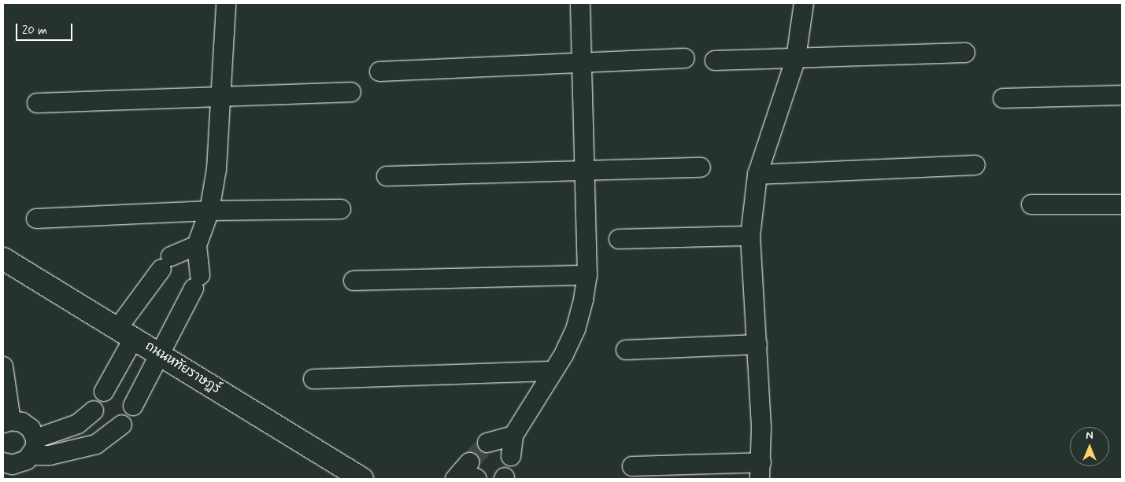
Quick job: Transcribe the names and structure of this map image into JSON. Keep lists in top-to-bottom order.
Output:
{
  "streets": {
    "main road": ["ถนนหทัยราษฎร์"]
  },
  "scale_bar": "20 m",
  "north": "top"
}
